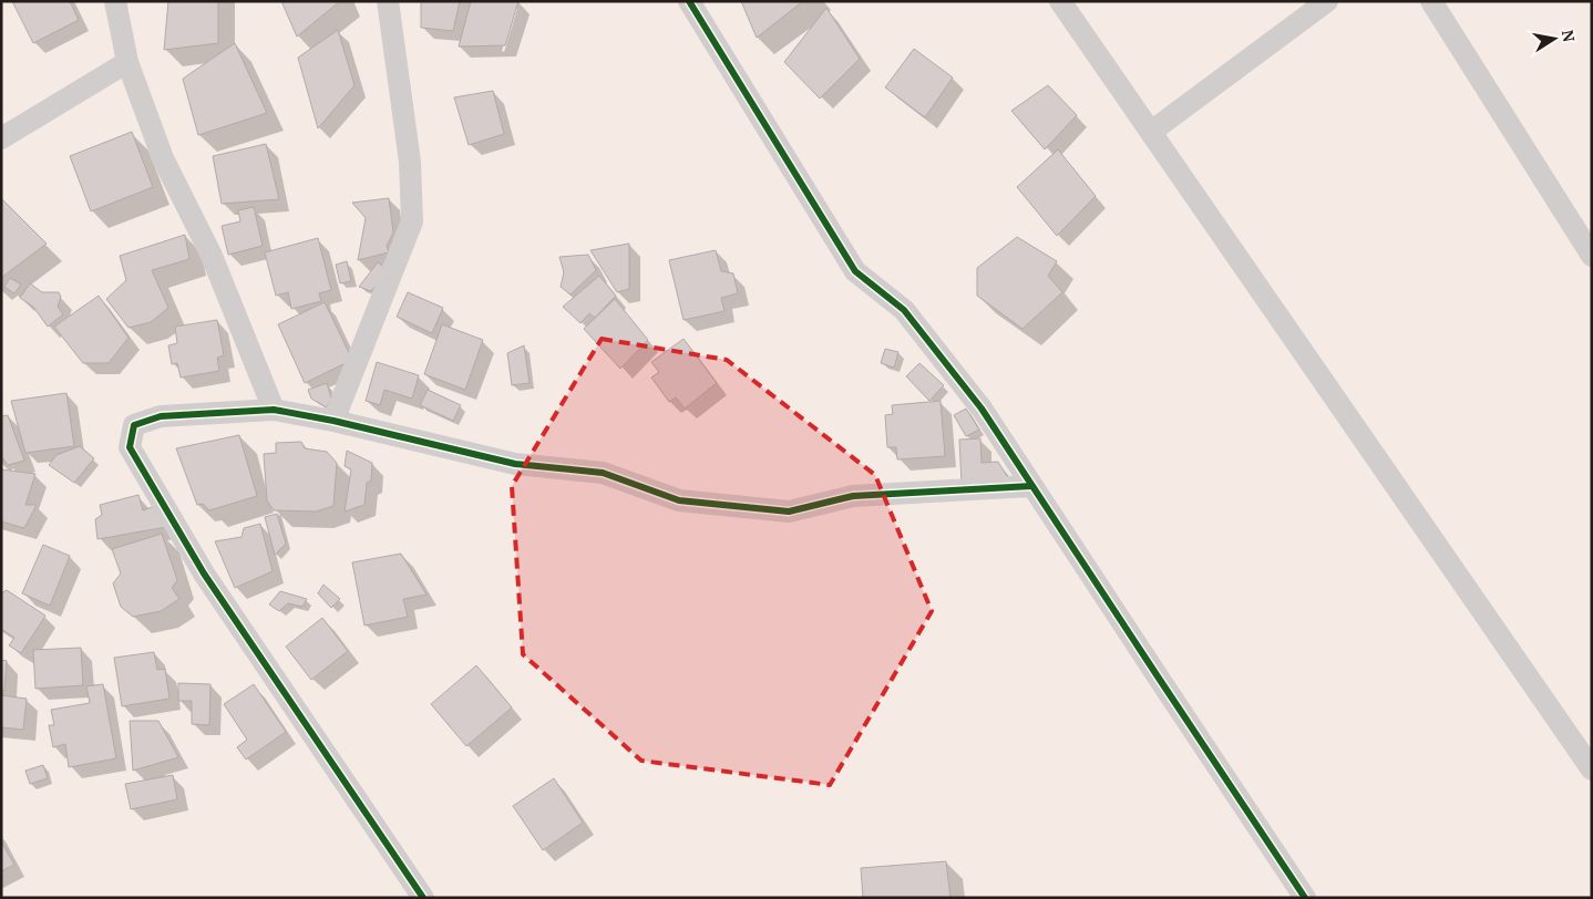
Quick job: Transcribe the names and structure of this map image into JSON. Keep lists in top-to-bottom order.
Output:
{
  "north": "right"
}
